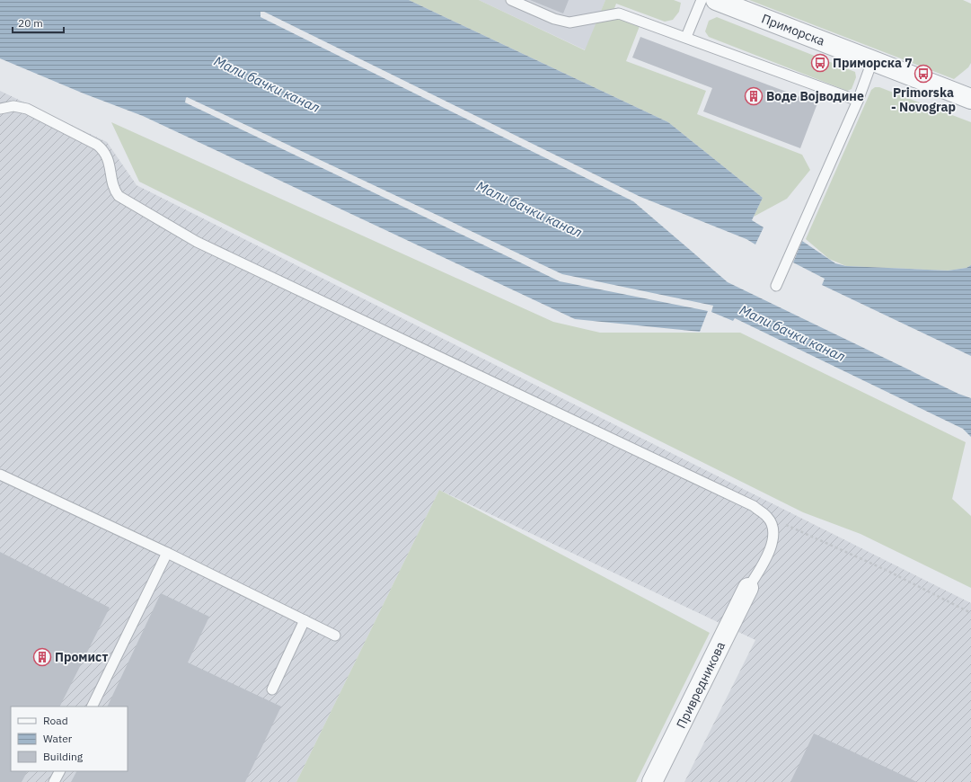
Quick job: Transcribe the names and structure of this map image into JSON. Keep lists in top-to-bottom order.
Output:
{
  "streets": {
    "street": ["Приморска", "Привредникова"]
  },
  "water": ["Мали бачки канал"],
  "places": {
    "bus stop": ["Приморска 7", "Primorska - Novograp"],
    "building": ["Воде Војводине", "Промист"]
  },
  "legend": ["Road", "Water", "Building"],
  "scale_bar": "20 m"
}
